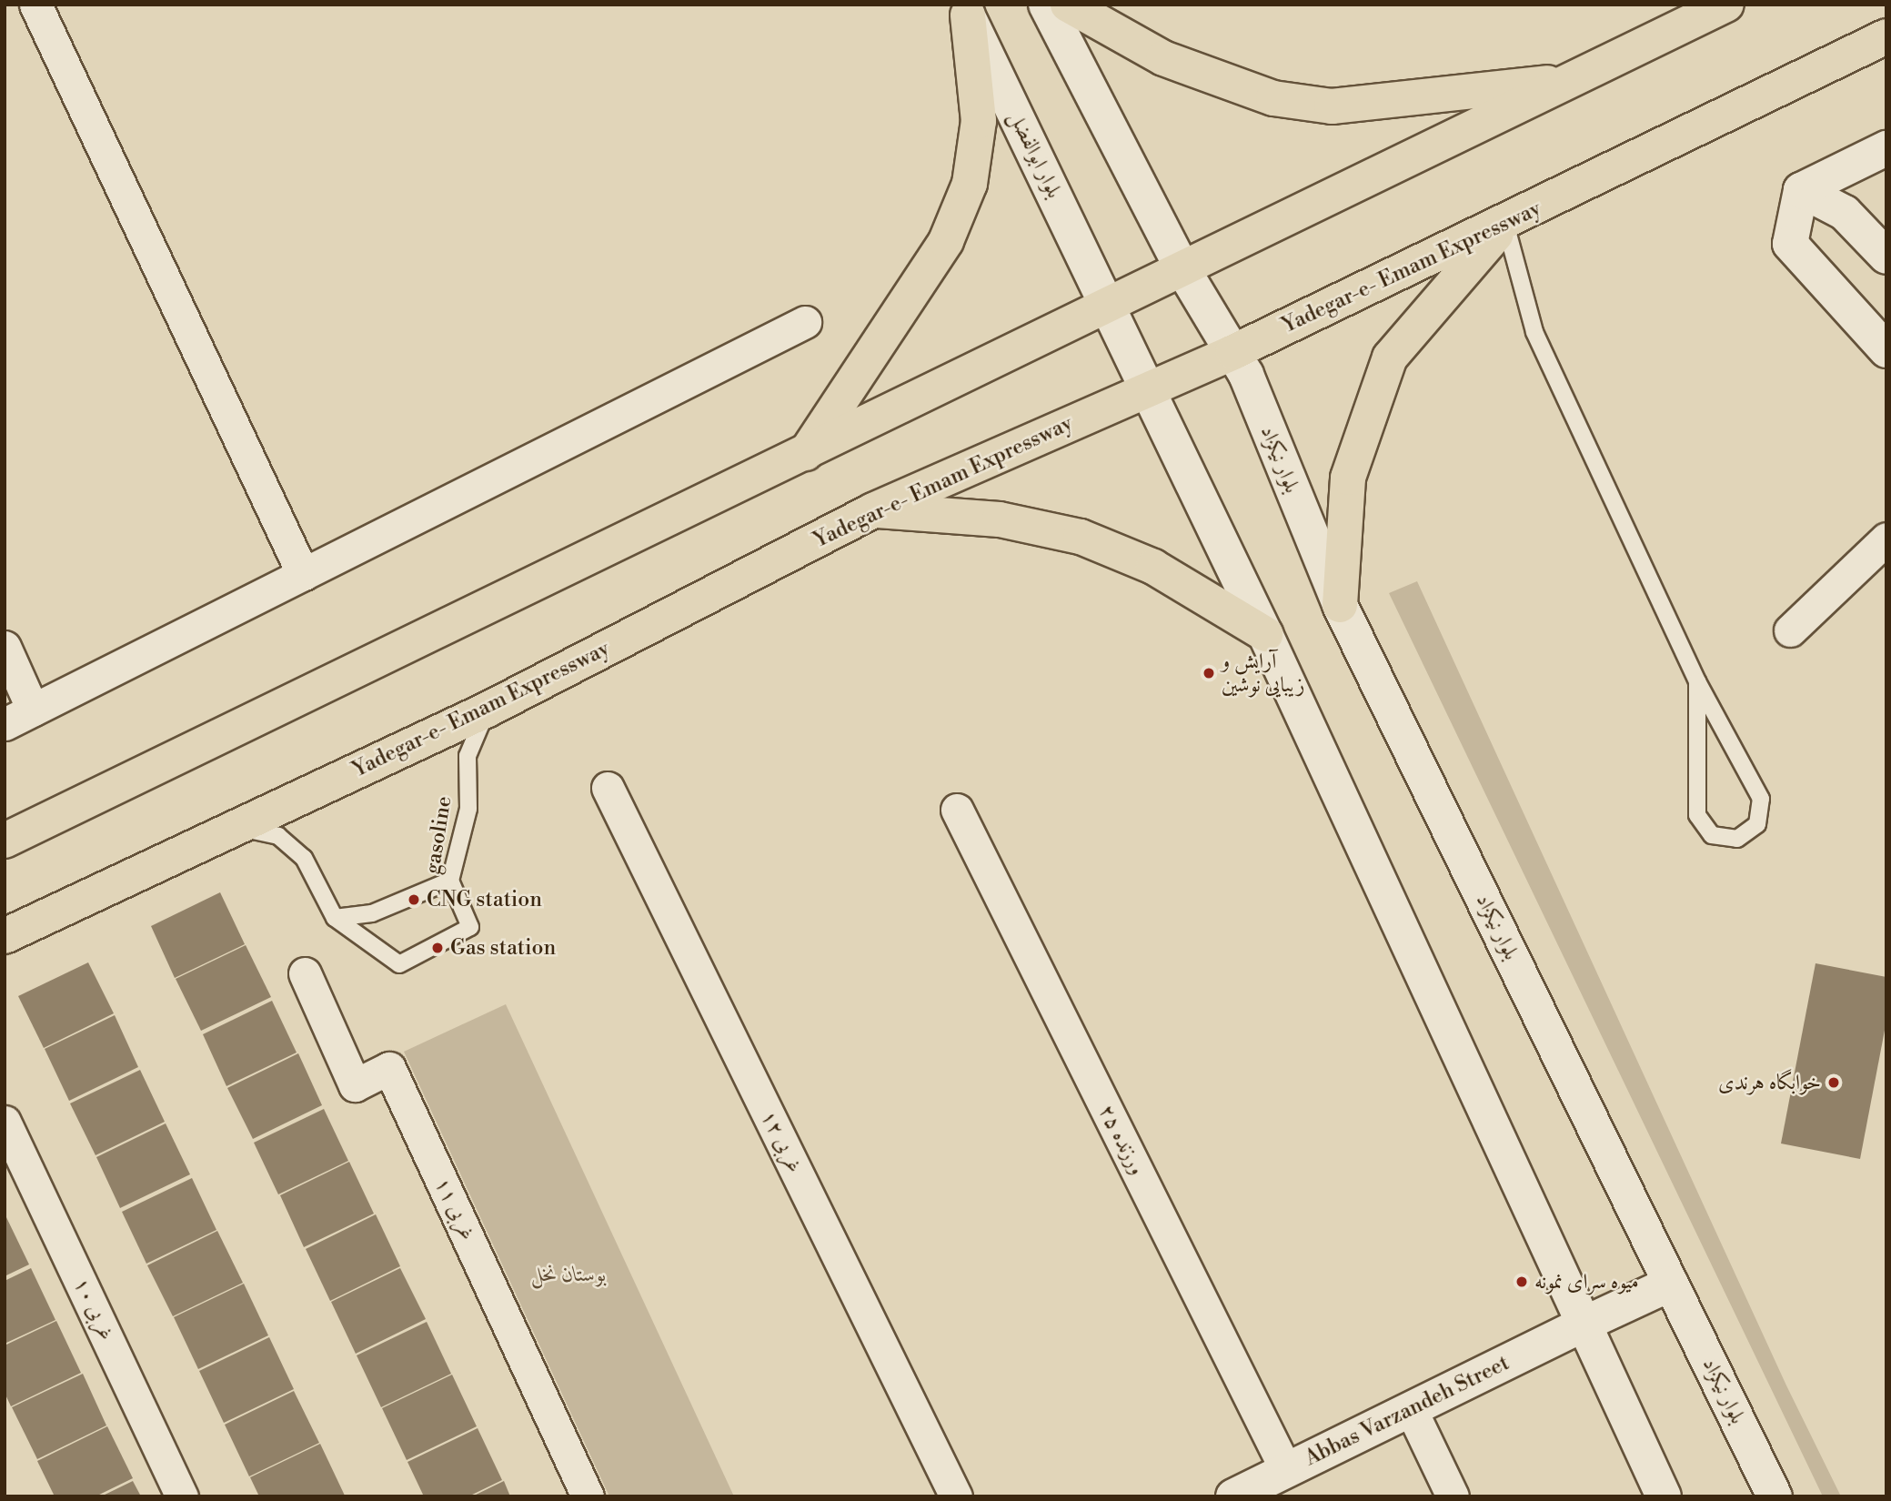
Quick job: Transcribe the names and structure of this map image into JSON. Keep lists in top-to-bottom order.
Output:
{
  "streets": {
    "highway": ["Yadegar-e- Emam Expressway"],
    "main road": ["بلوار ابوالفضل", "بلوار نیکزاد", "Abbas Varzandeh Street"],
    "street": [
      "ورزنده ۲۵",
      "غربی ۱۲",
      "غربی ۱۱",
      "غربی ۱۰"
    ],
    "lane": ["gasoline"]
  },
  "crossings": [
    ["بلوار ابوالفضل", "Yadegar-e- Emam Expressway"],
    ["Yadegar-e- Emam Expressway", "بلوار نیکزاد"],
    ["Yadegar-e- Emam Expressway", "gasoline"],
    ["بلوار نیکزاد", "Abbas Varzandeh Street"],
    ["ورزنده ۲۵", "Abbas Varzandeh Street"]
  ],
  "parks": ["بوستان نخل"],
  "places": [
    "آرایش و زیبایی نوشین",
    "CNG station",
    "Gas station",
    "خوابگاه هرندی",
    "میوه سرای نمونه"
  ]
}
